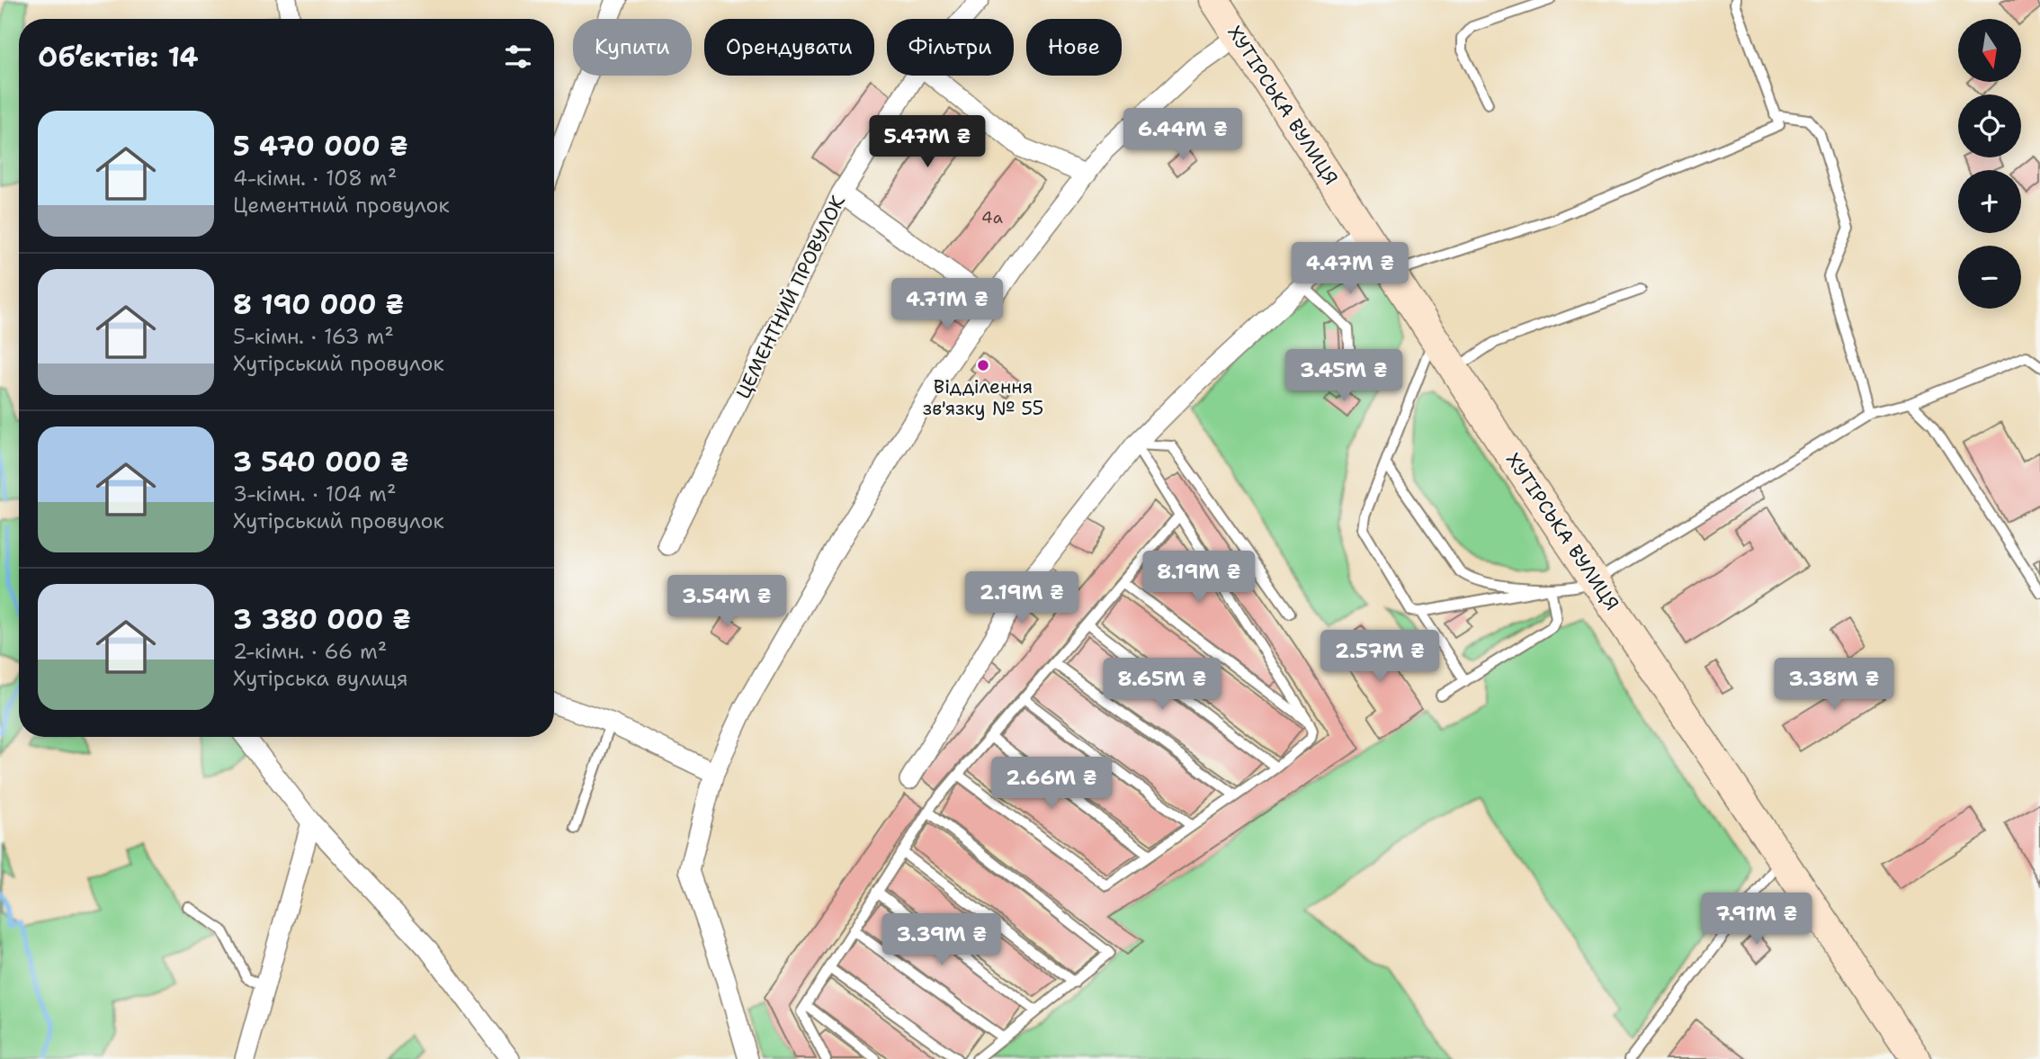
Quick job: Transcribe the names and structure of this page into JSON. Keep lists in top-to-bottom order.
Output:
{
  "streets": {
    "main road": ["ХУТІРСЬКА ВУЛИЦЯ"],
    "street": ["ЦЕМЕНТНИЙ ПРОВУЛОК"]
  },
  "places": ["Відділення зв'язку № 55"],
  "house_numbers": ["4а"],
  "north": "bottom",
  "page": {
    "map_buttons": ["+", "−"],
    "chip": [
      "Купити",
      "Орендувати",
      "Фільтри",
      "Нове"
    ],
    "heading": "Об’єктів: 14",
    "list": [
      {
        "name": "5 470 000 ₴",
        "note": "4-кімн. · 108 m² · Цементний провулок"
      },
      {
        "name": "8 190 000 ₴",
        "note": "5-кімн. · 163 m² · Хутірський провулок"
      },
      {
        "name": "3 540 000 ₴",
        "note": "3-кімн. · 104 m² · Хутірський провулок"
      },
      {
        "name": "3 380 000 ₴",
        "note": "2-кімн. · 66 m² · Хутірська вулиця"
      }
    ],
    "price": [
      "6.44M ₴",
      "5.47M ₴",
      "4.47M ₴",
      "4.71M ₴",
      "3.45M ₴",
      "8.19M ₴",
      "2.19M ₴",
      "3.54M ₴",
      "2.57M ₴",
      "8.65M ₴",
      "3.38M ₴",
      "2.66M ₴",
      "7.91M ₴",
      "3.39M ₴"
    ]
  }
}
